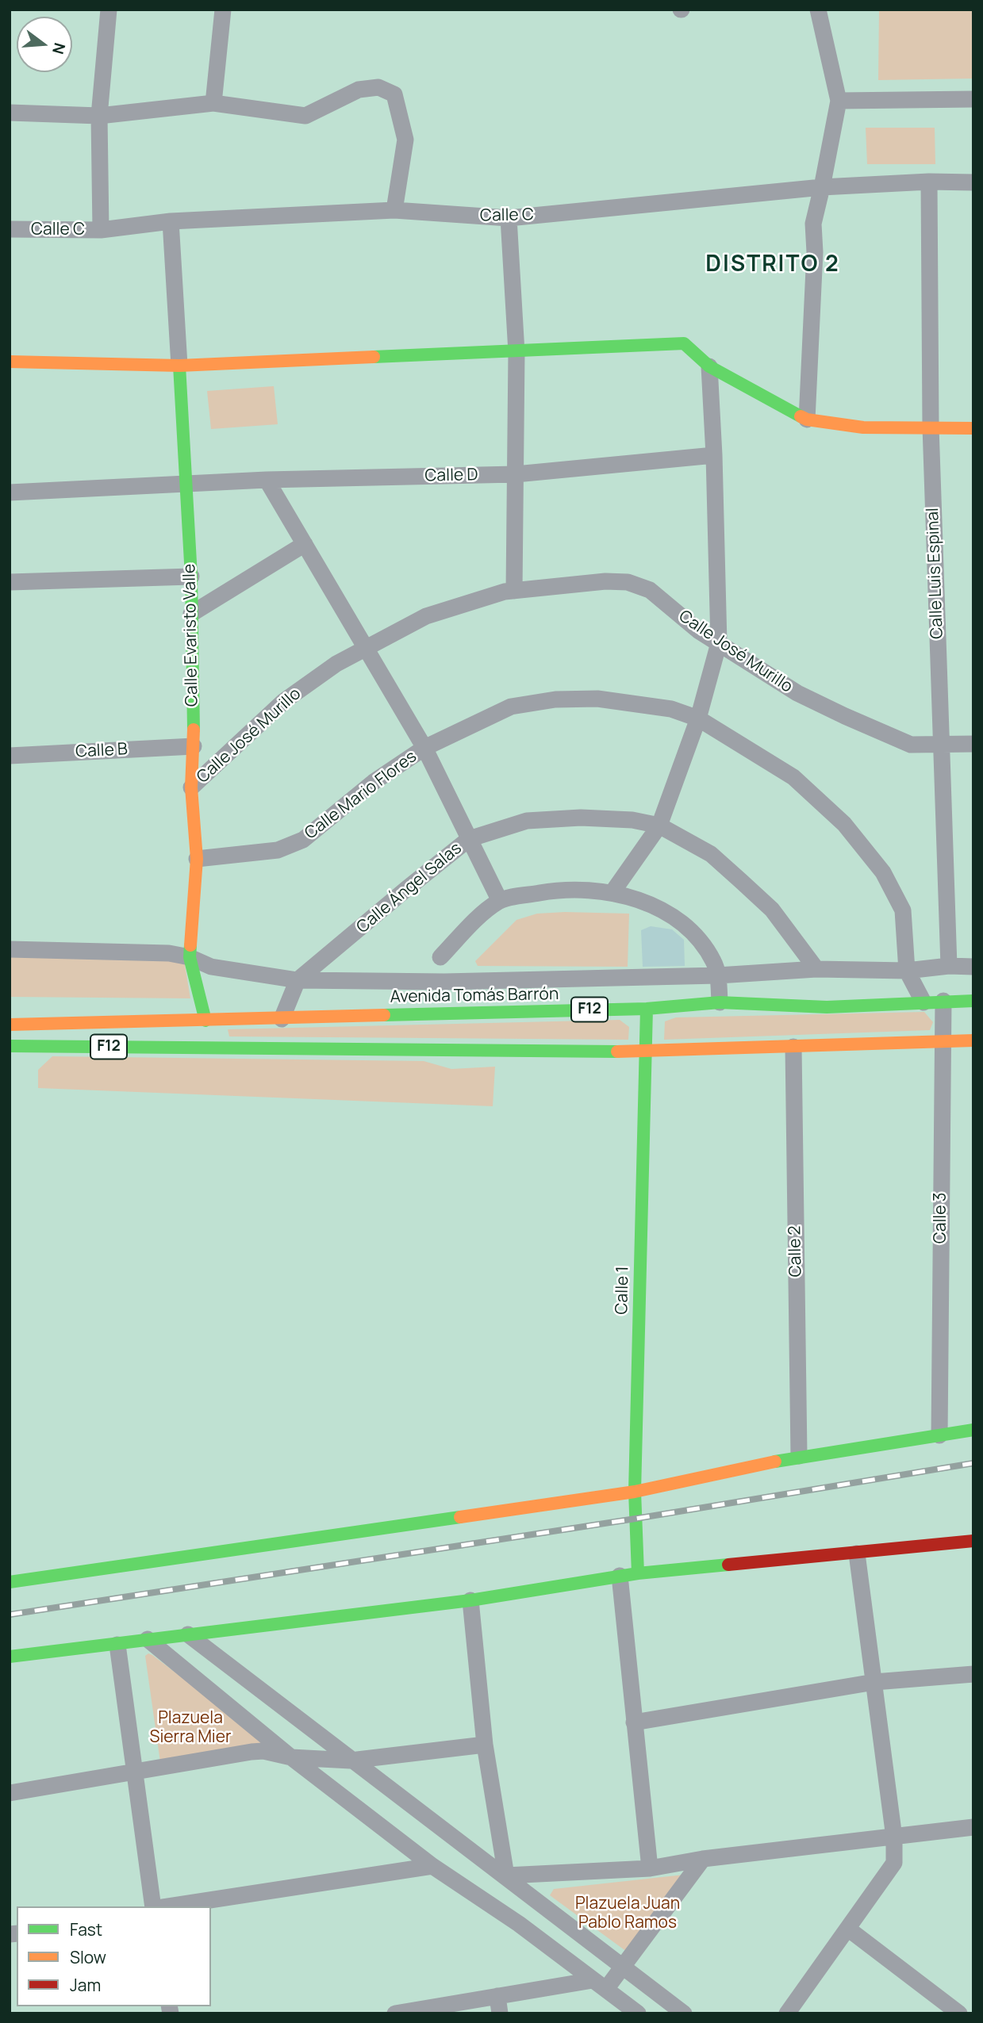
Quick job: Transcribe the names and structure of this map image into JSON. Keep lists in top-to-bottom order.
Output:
{
  "streets": {
    "main road": [
      "Calle Evaristo Valle",
      "Avenida Tomás Barrón",
      "F12",
      "Calle 1"
    ],
    "street": [
      "Calle C",
      "Calle D",
      "Calle Luis Espinal",
      "Calle José Murillo",
      "Calle B",
      "Calle Mario Flores",
      "Calle Ángel Salas",
      "Calle 3",
      "Calle 2"
    ]
  },
  "crossings": [
    ["Calle C", "Calle Luis Espinal"],
    ["Calle C", "Calle Evaristo Valle"],
    ["Calle D", "Calle Evaristo Valle"],
    ["Calle Luis Espinal", "Calle José Murillo"],
    ["Calle Evaristo Valle", "Calle José Murillo"],
    ["Calle Evaristo Valle", "Calle B"],
    ["Calle Evaristo Valle", "Calle Mario Flores"],
    ["Calle Evaristo Valle", "Avenida Tomás Barrón"],
    ["Calle Evaristo Valle", "F12"],
    ["Calle Mario Flores", "Avenida Tomás Barrón"],
    ["Calle Ángel Salas", "Avenida Tomás Barrón"],
    ["Avenida Tomás Barrón", "Calle 3"],
    ["Avenida Tomás Barrón", "Calle 1"],
    ["F12", "Calle 3"],
    ["F12", "Calle 2"],
    ["F12", "Calle 1"]
  ],
  "districts": ["DISTRITO 2"],
  "parks": ["Plazuela Sierra Mier", "Plazuela Juan Pablo Ramos"],
  "legend": ["Fast", "Slow", "Jam"],
  "north": "right"
}
